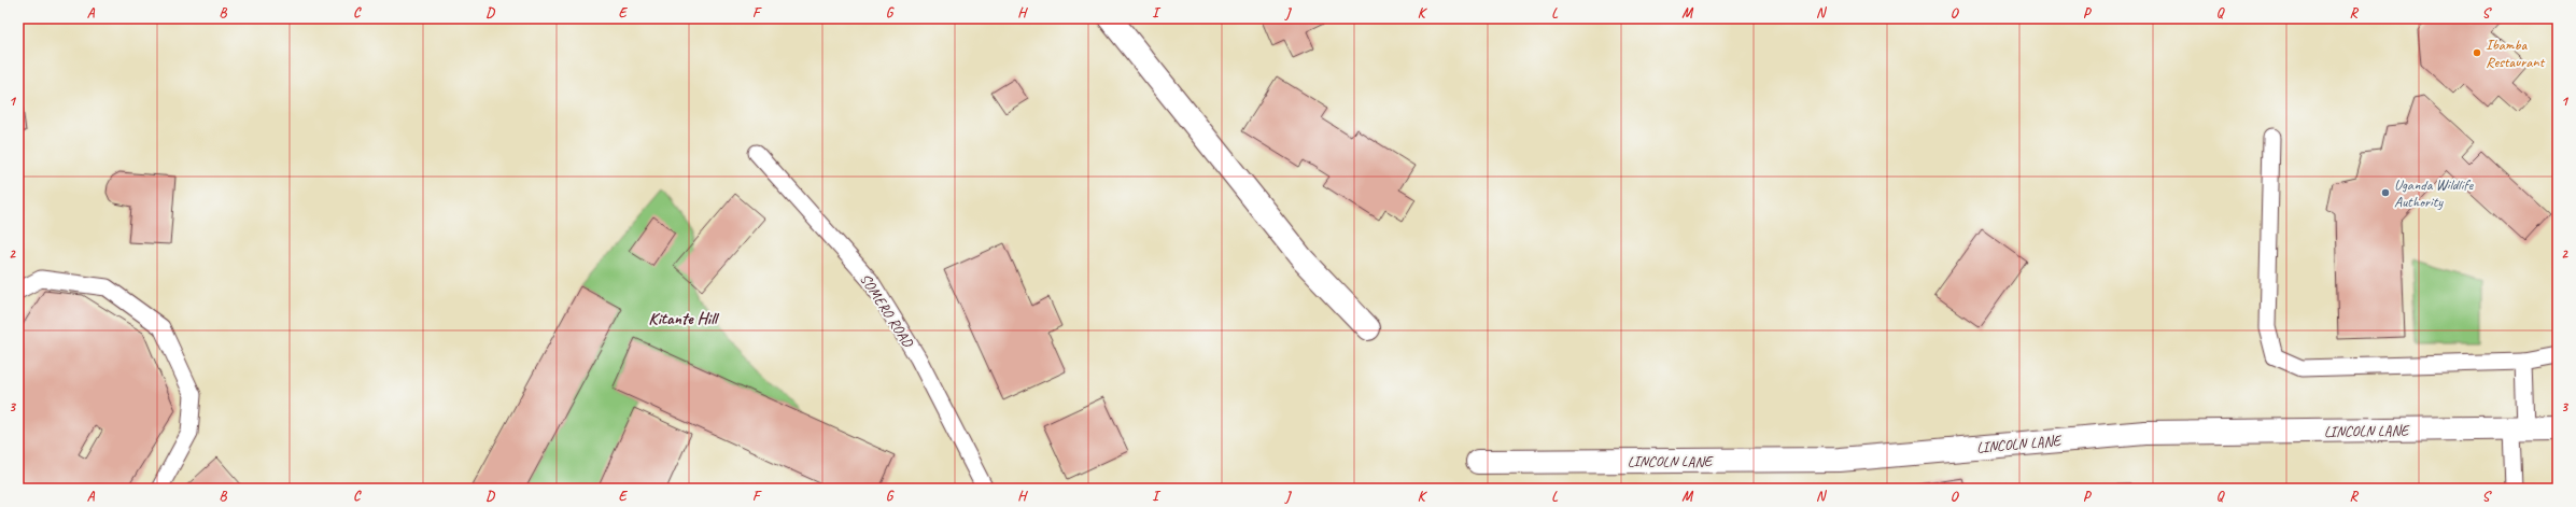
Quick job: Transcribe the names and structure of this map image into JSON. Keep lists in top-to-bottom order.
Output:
{
  "streets": {
    "street": ["LINCOLN LANE"],
    "lane": ["SOMERO ROAD"]
  },
  "districts": ["Kitante Hill"],
  "places": ["Ibamba Restaurant", "Uganda Wildlife Authority"],
  "grid": {
    "columns": [
      "A",
      "B",
      "C",
      "D",
      "E",
      "F",
      "G",
      "H",
      "I",
      "J",
      "K",
      "L",
      "M",
      "N",
      "O",
      "P",
      "Q",
      "R",
      "S"
    ],
    "rows": ["1", "2", "3"]
  }
}
